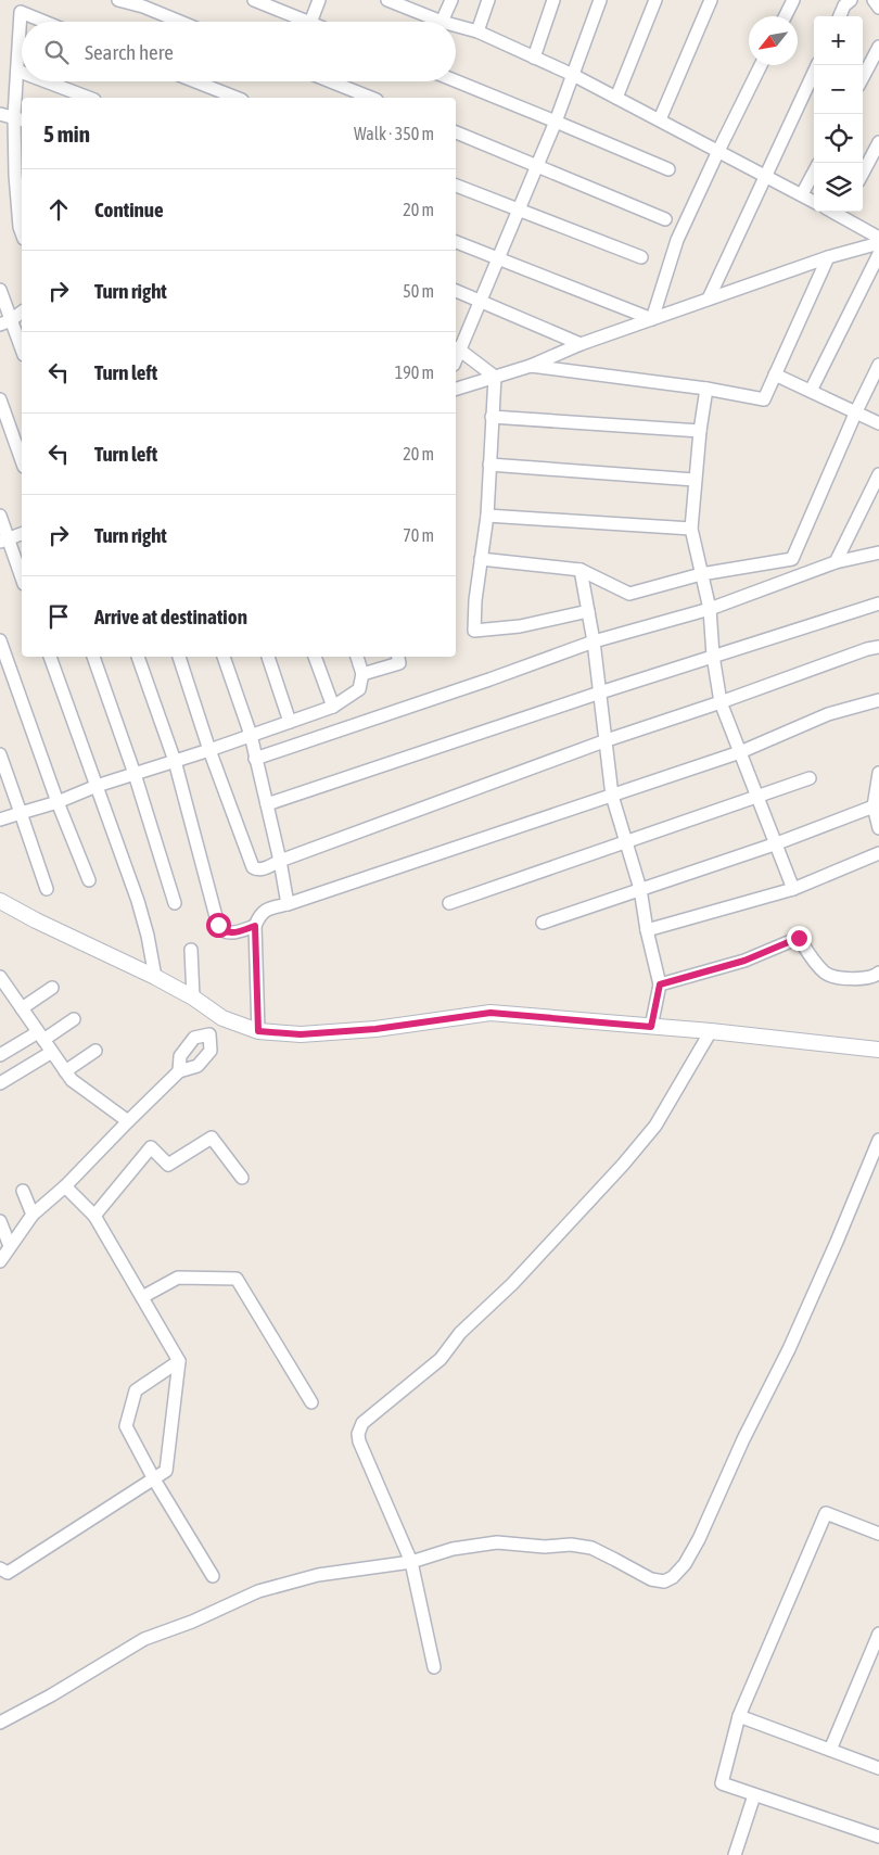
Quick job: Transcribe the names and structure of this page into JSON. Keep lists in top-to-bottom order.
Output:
{
  "north": "bottom left",
  "page": {
    "map_buttons": ["+", "−"],
    "search": "Search here",
    "heading": ["5 min", "Walk · 350 m"],
    "list": [
      ["Continue", "20 m"],
      ["Turn right", "50 m"],
      ["Turn left", "190 m"],
      ["Turn left", "20 m"],
      ["Turn right", "70 m"],
      "Arrive at destination"
    ]
  }
}
